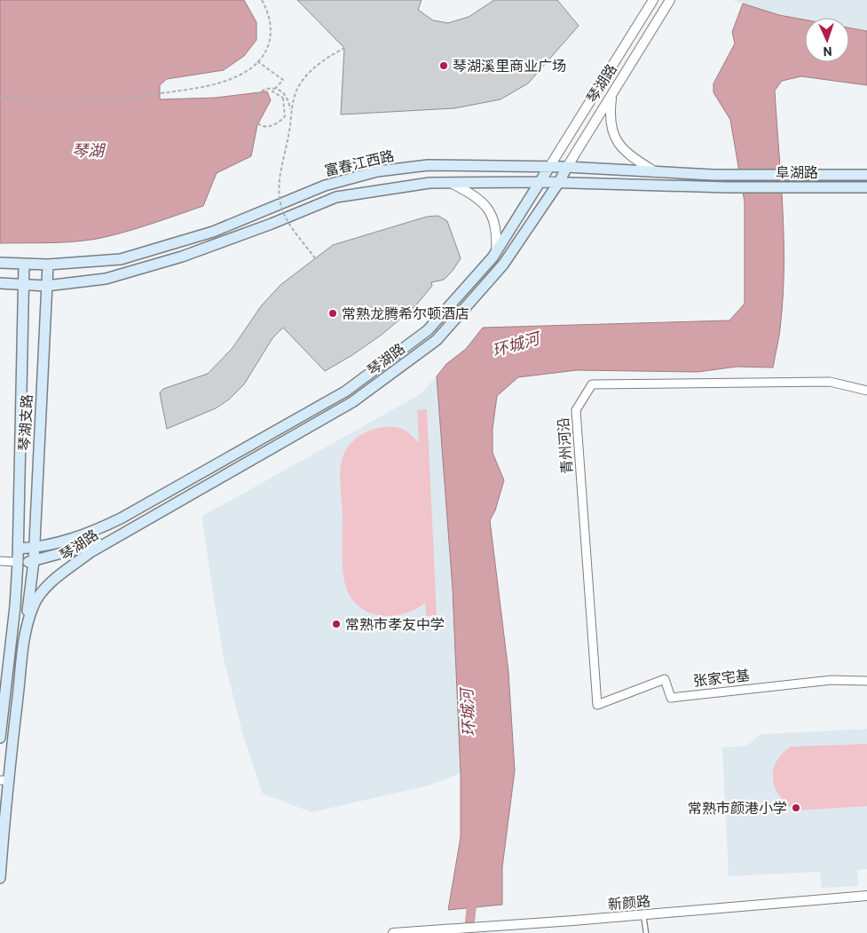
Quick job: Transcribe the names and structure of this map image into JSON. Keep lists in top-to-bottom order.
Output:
{
  "streets": {
    "main road": [
      "琴湖路",
      "富春江西路",
      "阜湖路",
      "琴湖支路"
    ],
    "street": ["青州河沿", "张家宅基", "新颜路"]
  },
  "crossings": [
    ["琴湖路", "富春江西路"],
    ["琴湖路", "琴湖支路"],
    ["富春江西路", "阜湖路"],
    ["富春江西路", "琴湖支路"],
    ["青州河沿", "张家宅基"]
  ],
  "water": ["琴湖", "环城河"],
  "places": [
    "琴湖溪里商业广场",
    "常熟龙腾希尔顿酒店",
    "常熟市孝友中学",
    "常熟市颜港小学"
  ],
  "north": "bottom"
}
